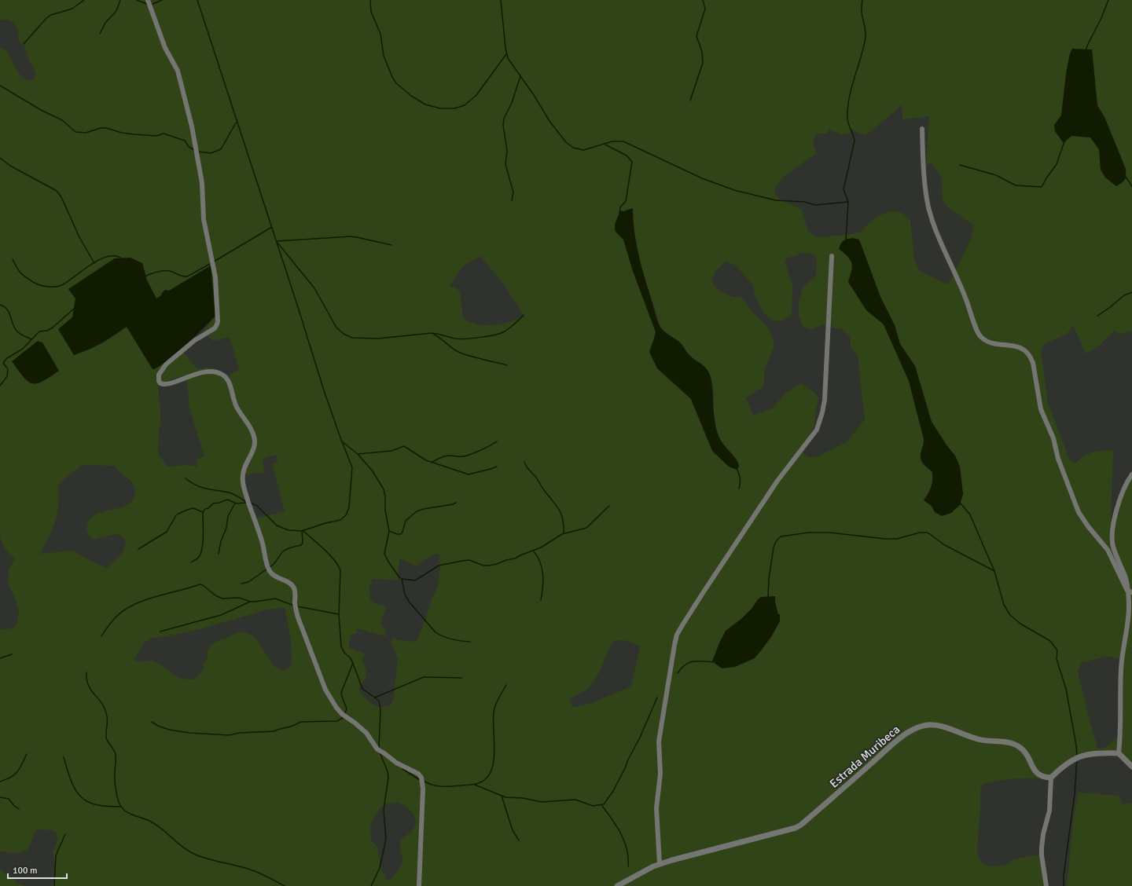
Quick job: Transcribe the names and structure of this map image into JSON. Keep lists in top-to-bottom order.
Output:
{
  "streets": {
    "street": ["Estrada Muribeca"]
  },
  "scale_bar": "100 m"
}
